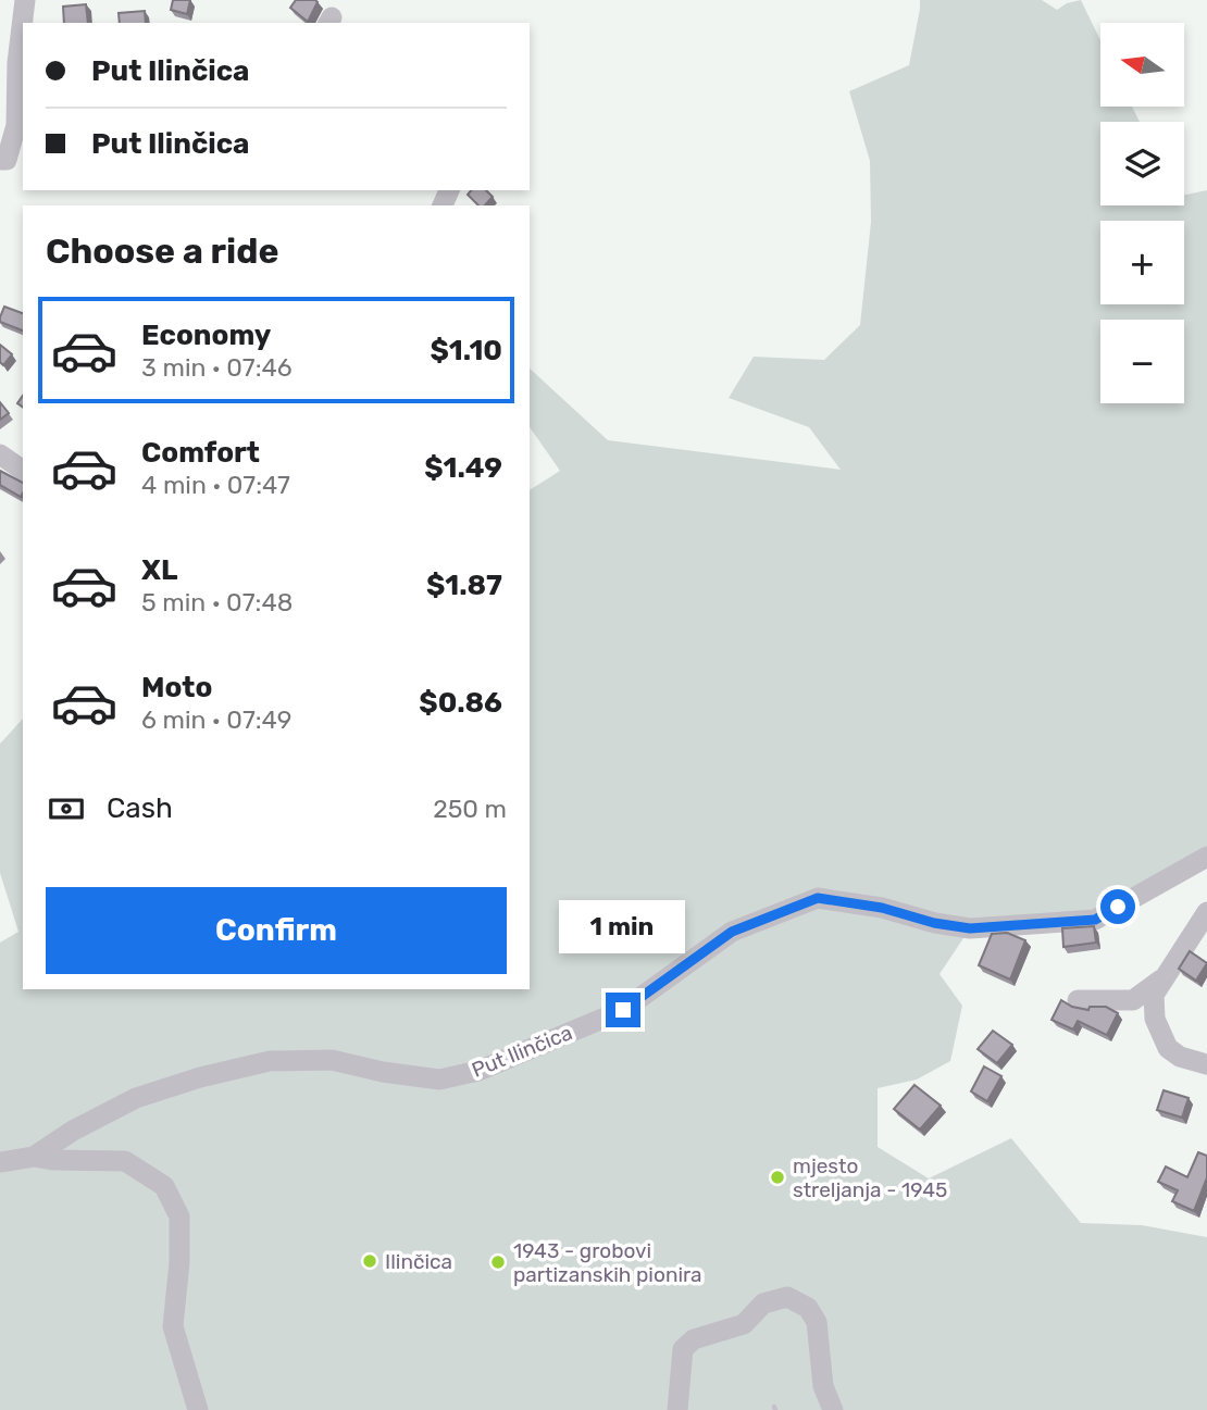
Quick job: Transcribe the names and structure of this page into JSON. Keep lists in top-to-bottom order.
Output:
{
  "streets": {
    "street": ["Put Ilinčica"]
  },
  "places": ["mjesto streljanja - 1945", "Ilinčica", "1943 - grobovi partizanskih pionira"],
  "north": "left",
  "page": {
    "map_buttons": ["+", "−"],
    "banner": ["Put Ilinčica", "Put Ilinčica"],
    "heading": "Choose a ride",
    "list": [
      {
        "name": "Economy",
        "note": "3 min · 07:46",
        "value": "$1.10"
      },
      {
        "name": "Comfort",
        "note": "4 min · 07:47",
        "value": "$1.49"
      },
      {
        "name": "XL",
        "note": "5 min · 07:48",
        "value": "$1.87"
      },
      {
        "name": "Moto",
        "note": "6 min · 07:49",
        "value": "$0.86"
      }
    ],
    "pay": ["Cash", "250 m"],
    "buttons": "Confirm",
    "bubble": "1 min"
  }
}
